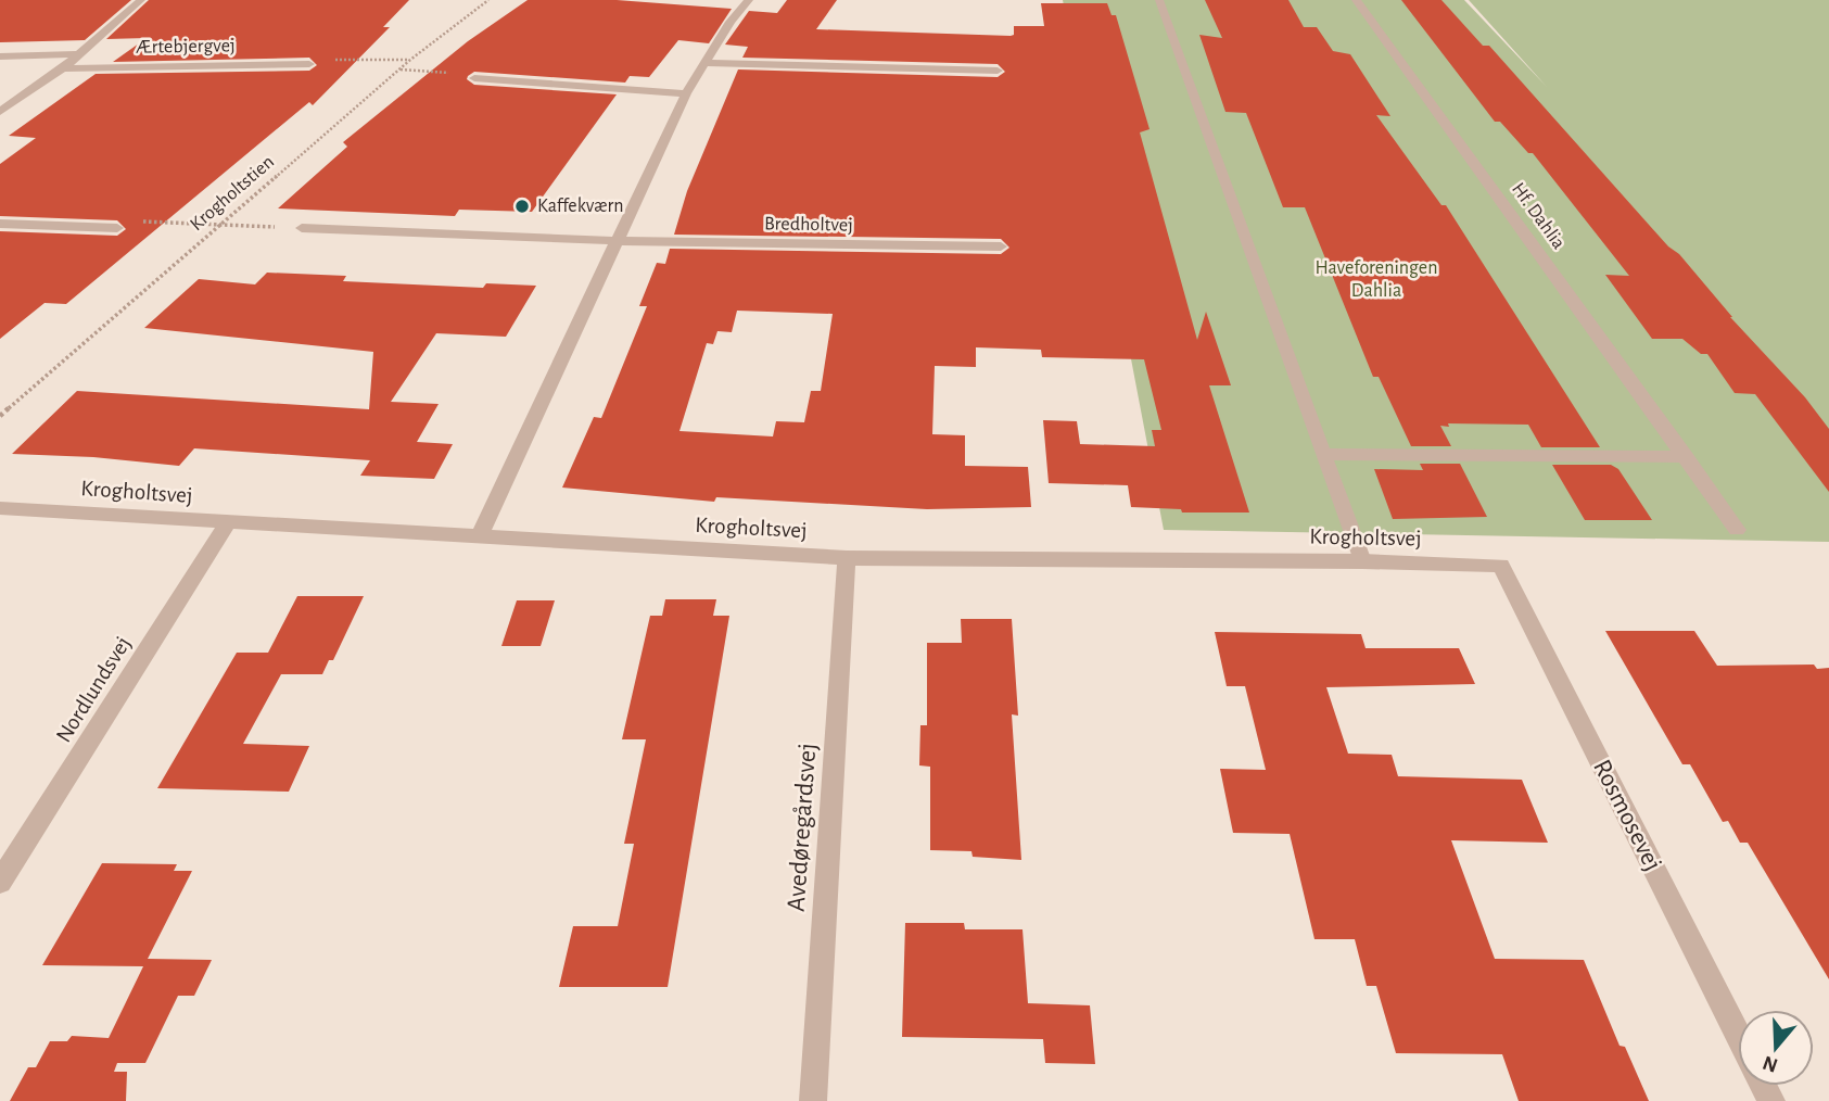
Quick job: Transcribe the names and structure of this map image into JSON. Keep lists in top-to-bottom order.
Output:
{
  "streets": {
    "street": [
      "Ærtebjergvej",
      "Hf. Dahlia",
      "Bredholtvej",
      "Krogholtsvej",
      "Nordlundsvej",
      "Rosmosevej",
      "Avedøregårdsvej"
    ],
    "path": ["Krogholtstien"]
  },
  "crossings": [
    ["Krogholtsvej", "Nordlundsvej"],
    ["Krogholtsvej", "Rosmosevej"],
    ["Krogholtsvej", "Avedøregårdsvej"]
  ],
  "parks": ["Haveforeningen Dahlia"],
  "places": ["Kaffekværn"],
  "north": "bottom"
}
